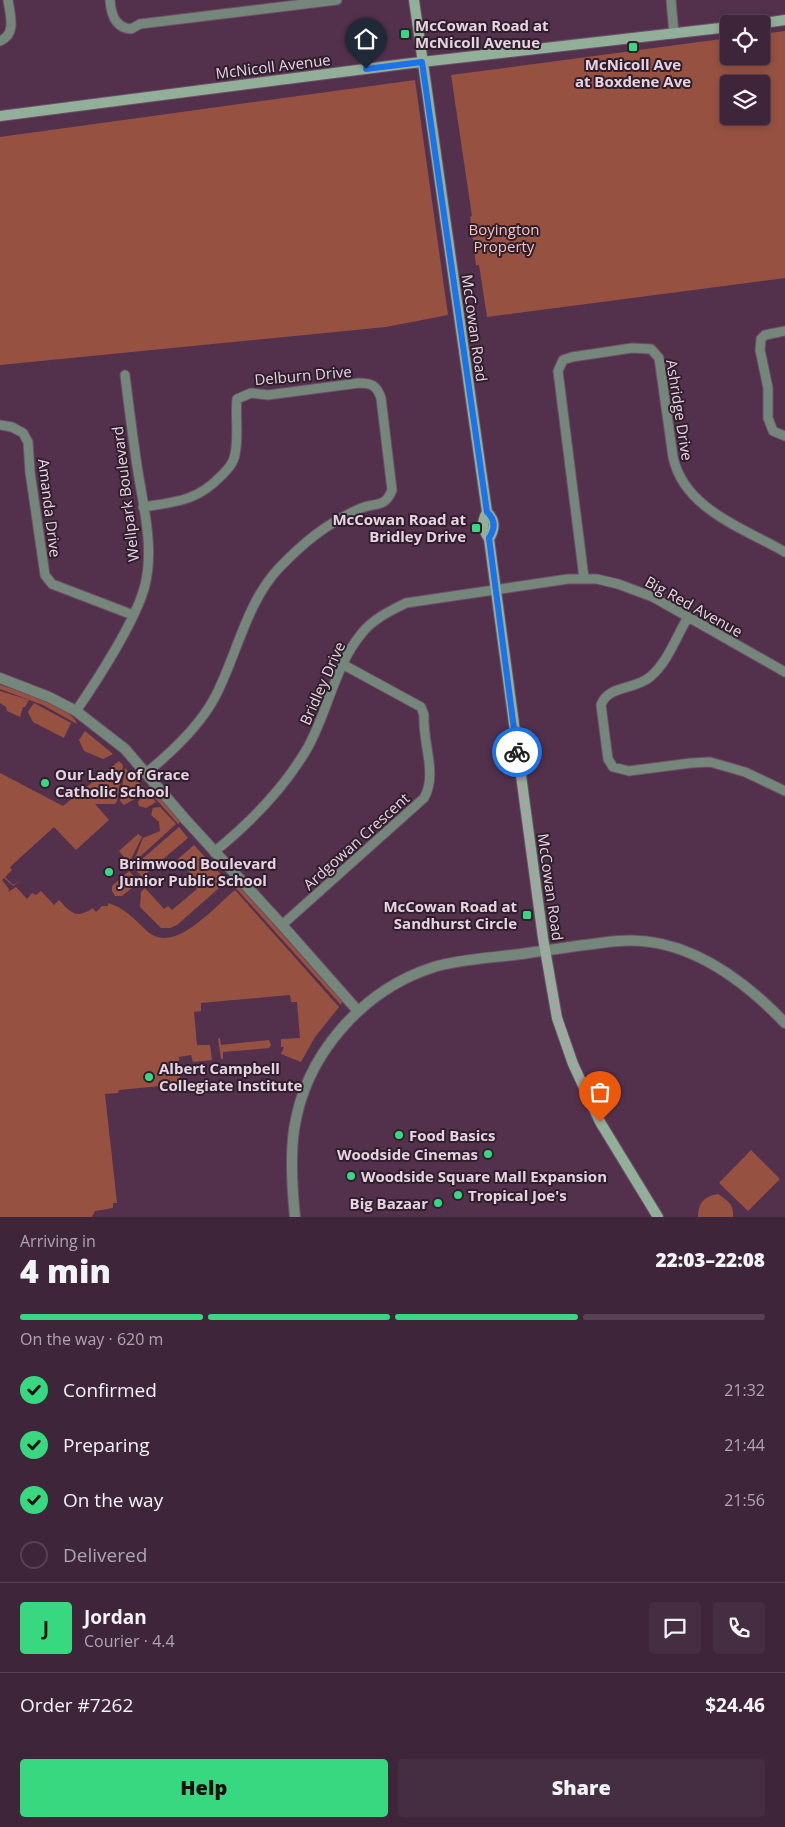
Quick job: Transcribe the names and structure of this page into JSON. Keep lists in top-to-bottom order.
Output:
{
  "streets": {
    "main road": ["McNicoll Avenue", "McCowan Road"],
    "street": [
      "Delburn Drive",
      "Ashridge Drive",
      "Wellpark Boulevard",
      "Amanda Drive",
      "Big Red Avenue",
      "Bridley Drive",
      "Ardgowan Crescent"
    ]
  },
  "crossings": [
    ["McNicoll Avenue", "McCowan Road"],
    ["McCowan Road", "Big Red Avenue"],
    ["McCowan Road", "Bridley Drive"],
    ["Delburn Drive", "Wellpark Boulevard"],
    ["Ashridge Drive", "Big Red Avenue"],
    ["Wellpark Boulevard", "Amanda Drive"],
    ["Big Red Avenue", "Bridley Drive"],
    ["Bridley Drive", "Ardgowan Crescent"]
  ],
  "parks": ["Boyington Property"],
  "places": {
    "transit": [
      "McCowan Road at McNicoll Avenue",
      "McNicoll Ave at Boxdene Ave",
      "McCowan Road at Bridley Drive",
      "McCowan Road at Sandhurst Circle"
    ],
    "other": [
      "Our Lady of Grace Catholic School",
      "Brimwood Boulevard Junior Public School",
      "Albert Campbell Collegiate Institute",
      "Food Basics",
      "Woodside Cinemas",
      "Woodside Square Mall Expansion",
      "Tropical Joe's",
      "Big Bazaar"
    ]
  },
  "page": {
    "heading": ["4 min", "Arriving in", "22:03–22:08"],
    "panel": [
      "Jordan",
      "Courier · 4.4",
      "Order #7262",
      "$24.46"
    ],
    "bar": "On the way · 620 m",
    "list": [
      ["Confirmed", "21:32"],
      ["Preparing", "21:44"],
      ["On the way", "21:56"],
      "Delivered"
    ],
    "round": "J",
    "buttons": ["Help", "Share"]
  }
}
